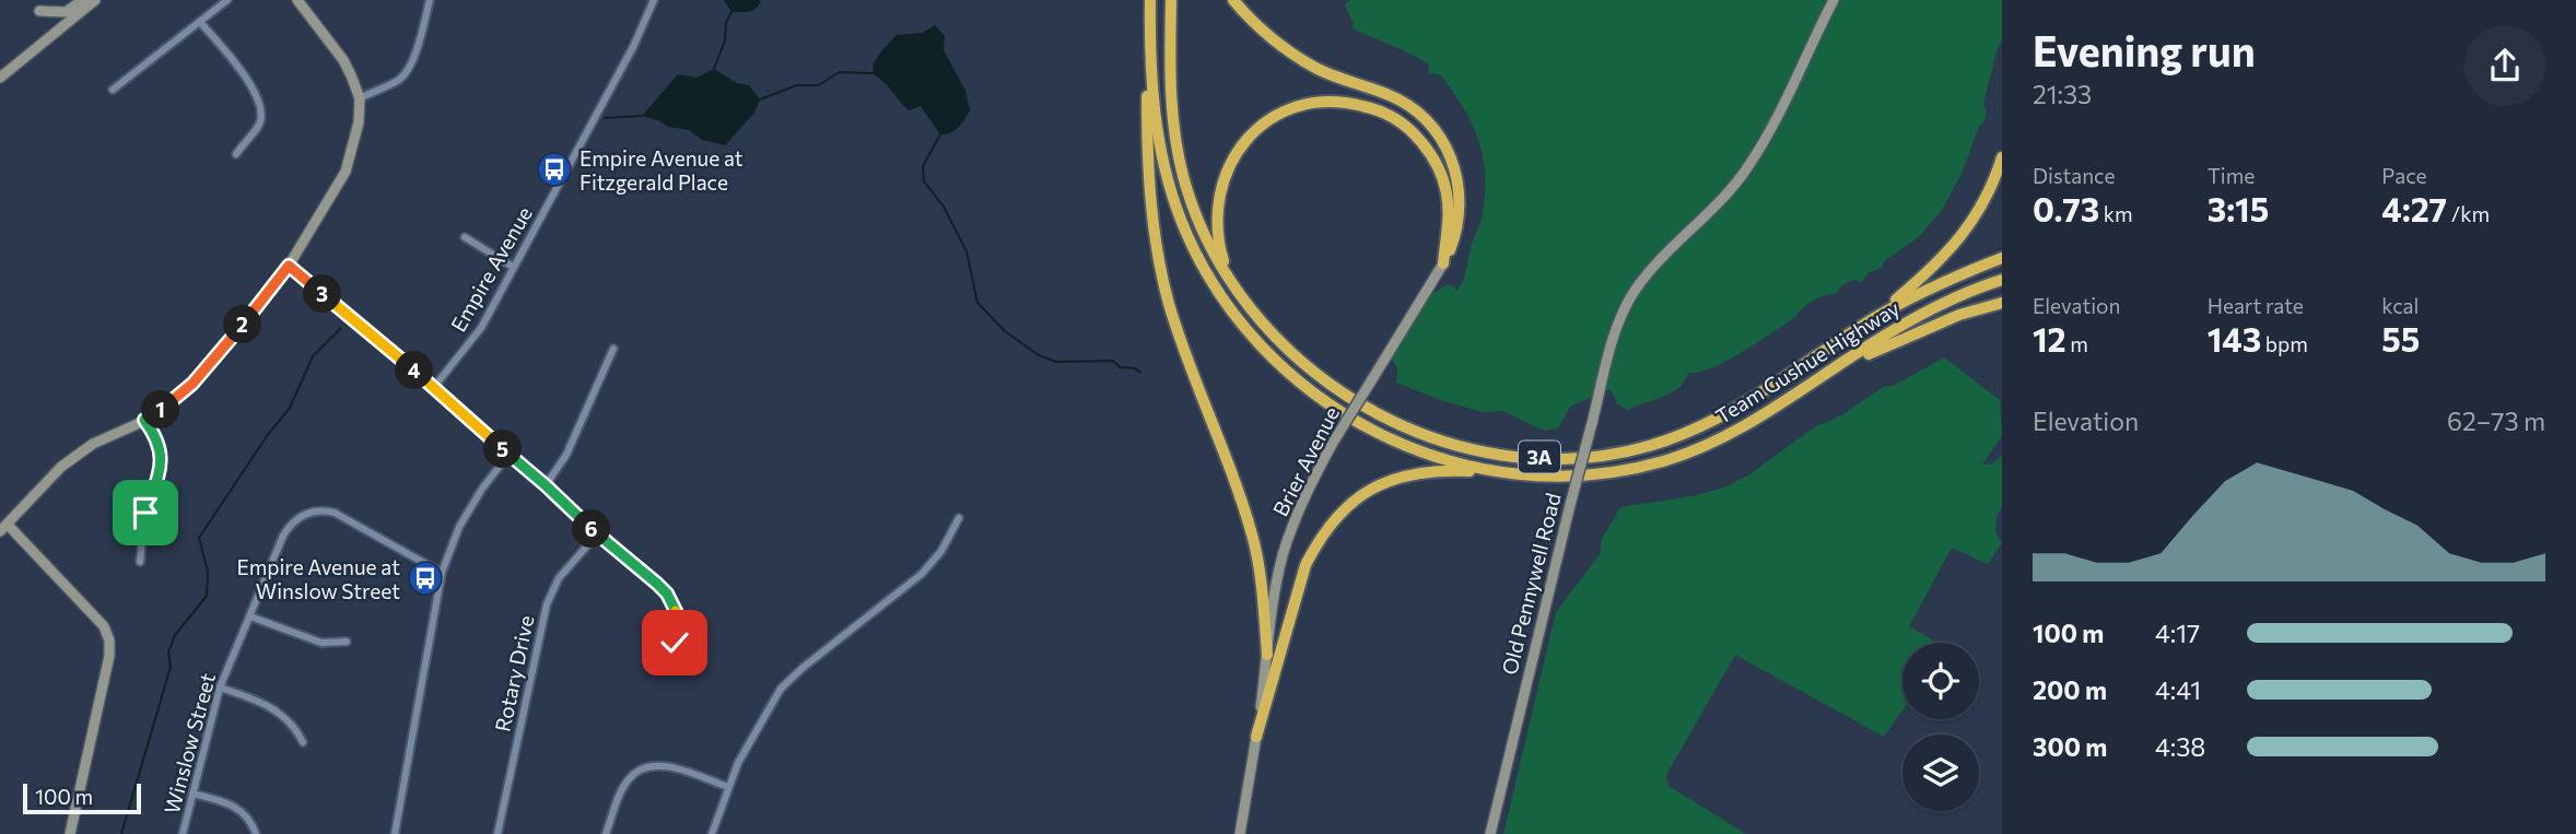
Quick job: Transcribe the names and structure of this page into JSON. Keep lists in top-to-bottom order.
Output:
{
  "streets": {
    "highway": ["Team Gushue Highway", "3A"],
    "street": [
      "Empire Avenue",
      "Brier Avenue",
      "Old Pennywell Road",
      "Rotary Drive",
      "Winslow Street"
    ]
  },
  "places": {
    "bus stop": ["Empire Avenue at Fitzgerald Place", "Empire Avenue at Winslow Street"]
  },
  "scale_bar": "100 m",
  "page": {
    "heading": ["Evening run", "21:33"],
    "stats": [
      ["Distance", "0.73 km"],
      ["Time", "3:15"],
      ["Pace", "4:27 /km"],
      ["Elevation", "12 m"],
      ["Heart rate", "143 bpm"],
      ["kcal", "55"]
    ],
    "pins": [
      "3",
      "2",
      "4",
      "1",
      "5",
      "6"
    ],
    "chart": ["Elevation", "62–73 m"],
    "list": [
      {
        "name": "100 m",
        "note": "4:17"
      },
      {
        "name": "200 m",
        "note": "4:41"
      },
      {
        "name": "300 m",
        "note": "4:38"
      }
    ],
    "scale": "100 m"
  }
}
